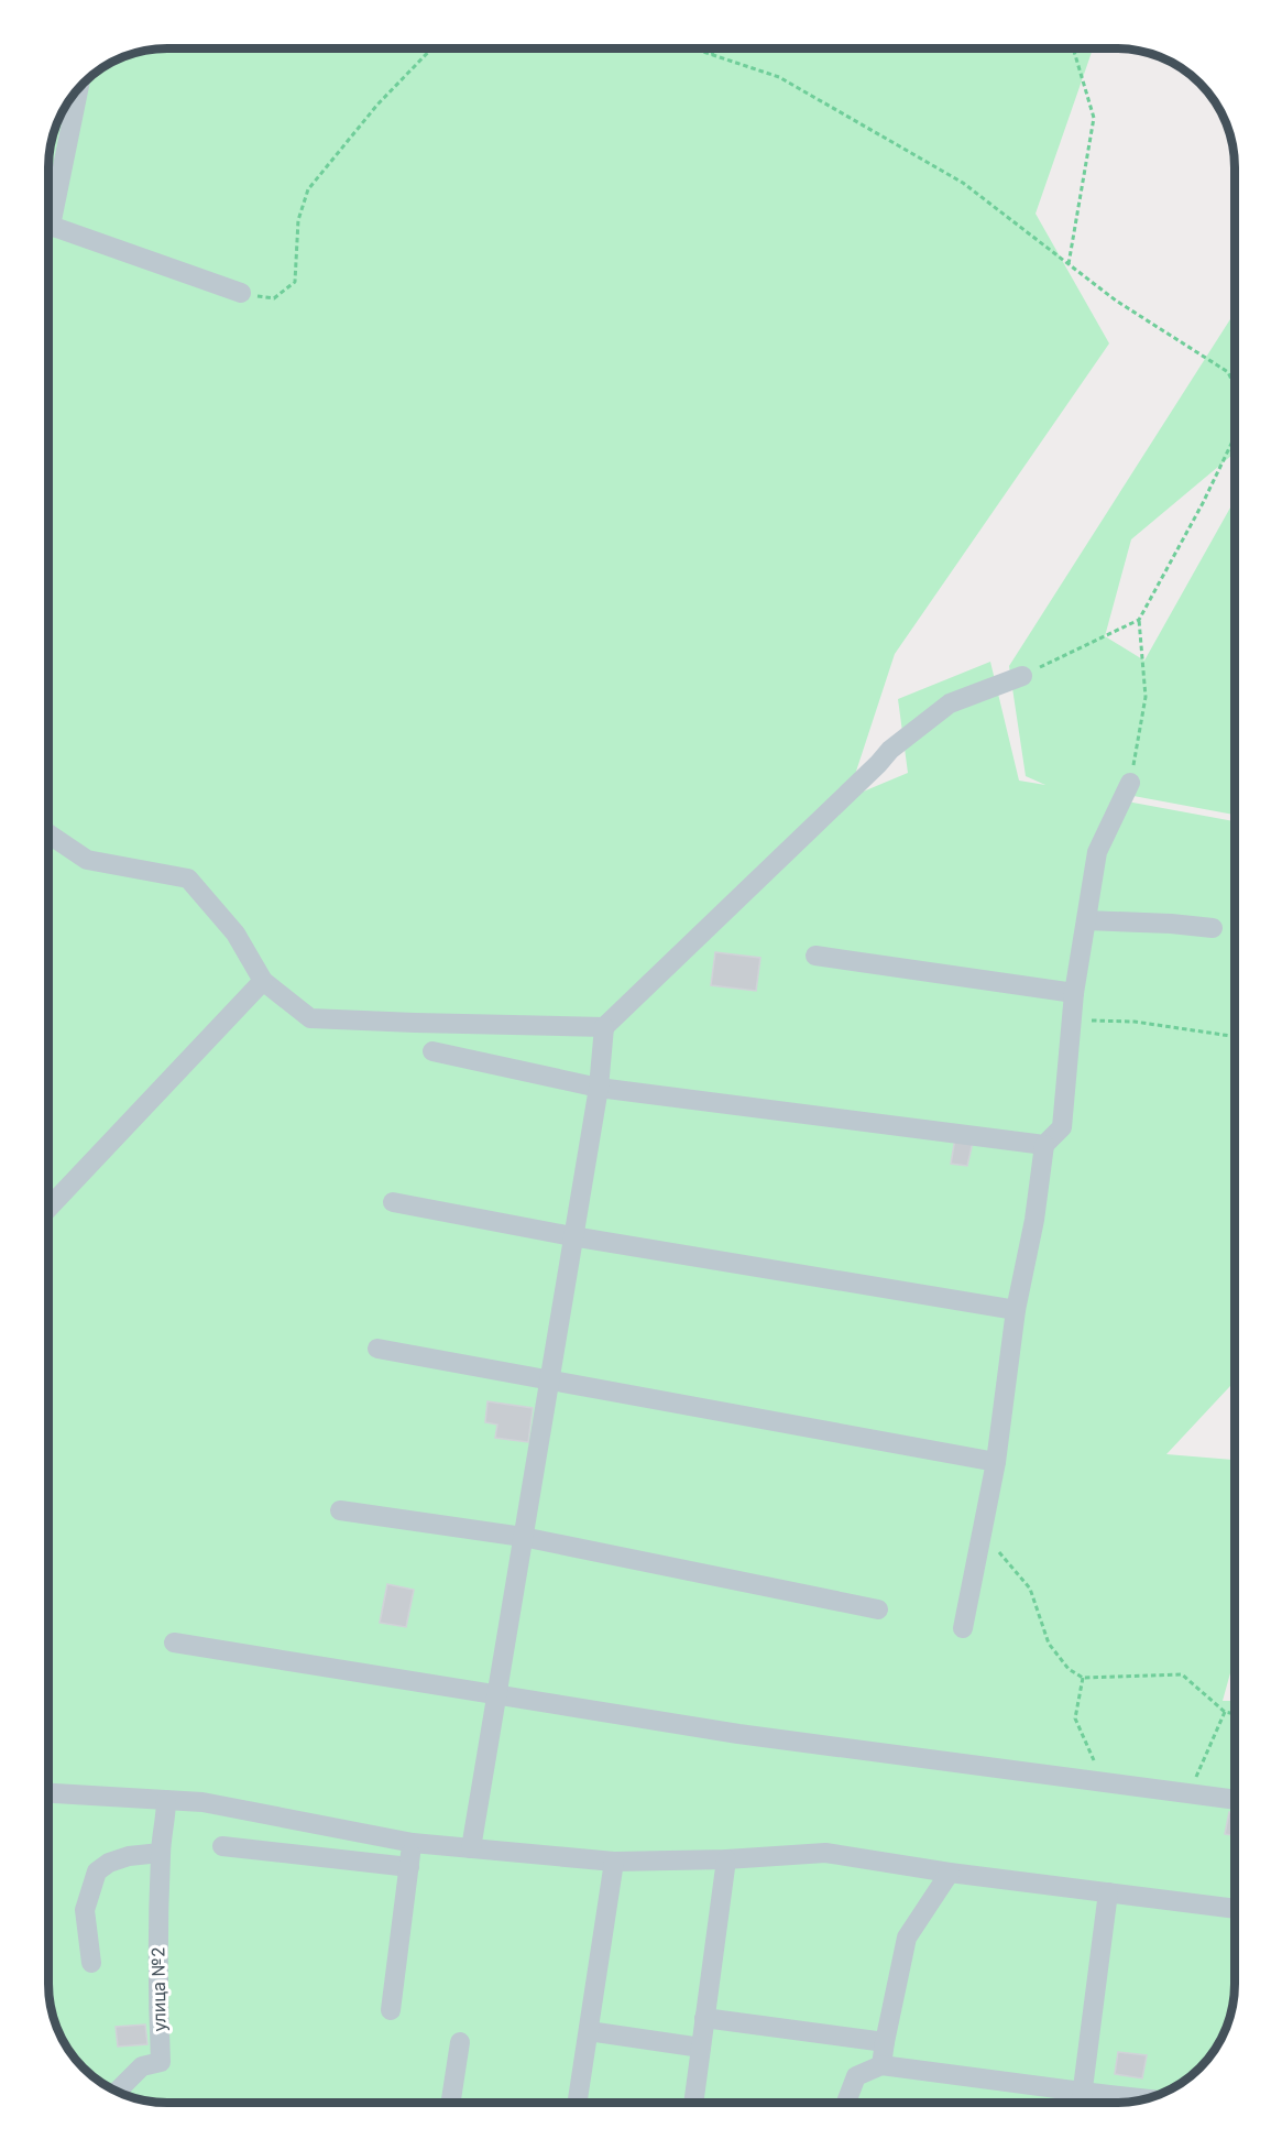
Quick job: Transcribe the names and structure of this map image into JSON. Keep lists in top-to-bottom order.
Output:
{
  "streets": {
    "street": ["улица №2"]
  }
}
